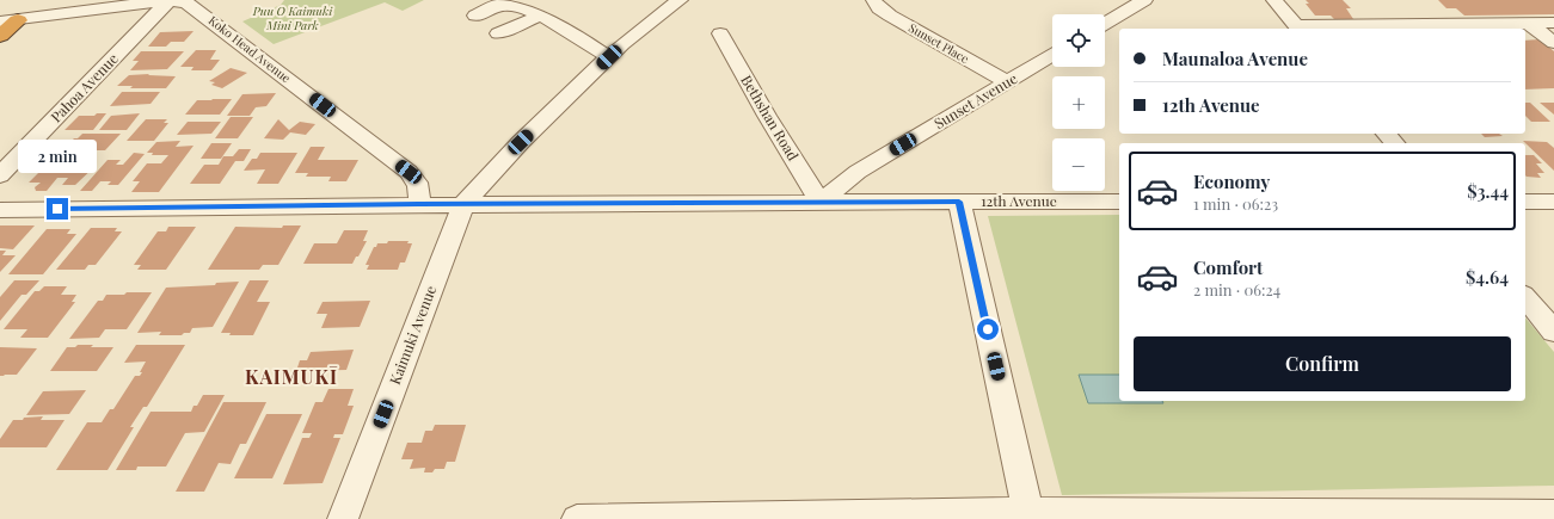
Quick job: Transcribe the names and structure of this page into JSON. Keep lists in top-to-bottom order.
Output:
{
  "streets": {
    "street": [
      "Sunset Place",
      "Koko Head Avenue",
      "Pahoa Avenue",
      "Sunset Avenue",
      "Bethshan Road",
      "12th Avenue",
      "Kaimuki Avenue"
    ]
  },
  "crossings": [
    ["Sunset Place", "Sunset Avenue"],
    ["Koko Head Avenue", "Pahoa Avenue"],
    ["Koko Head Avenue", "12th Avenue"],
    ["Sunset Avenue", "Bethshan Road"],
    ["Sunset Avenue", "12th Avenue"],
    ["Bethshan Road", "12th Avenue"],
    ["12th Avenue", "Kaimuki Avenue"]
  ],
  "districts": ["KAIMUKĪ"],
  "parks": ["Puu O Kaimuki Mini Park"],
  "page": {
    "map_buttons": ["+", "−"],
    "banner": ["Maunaloa Avenue", "12th Avenue"],
    "bubble": "2 min",
    "list": [
      {
        "name": "Economy",
        "note": "1 min · 06:23",
        "value": "$3.44"
      },
      {
        "name": "Comfort",
        "note": "2 min · 06:24",
        "value": "$4.64"
      }
    ],
    "buttons": "Confirm"
  }
}
